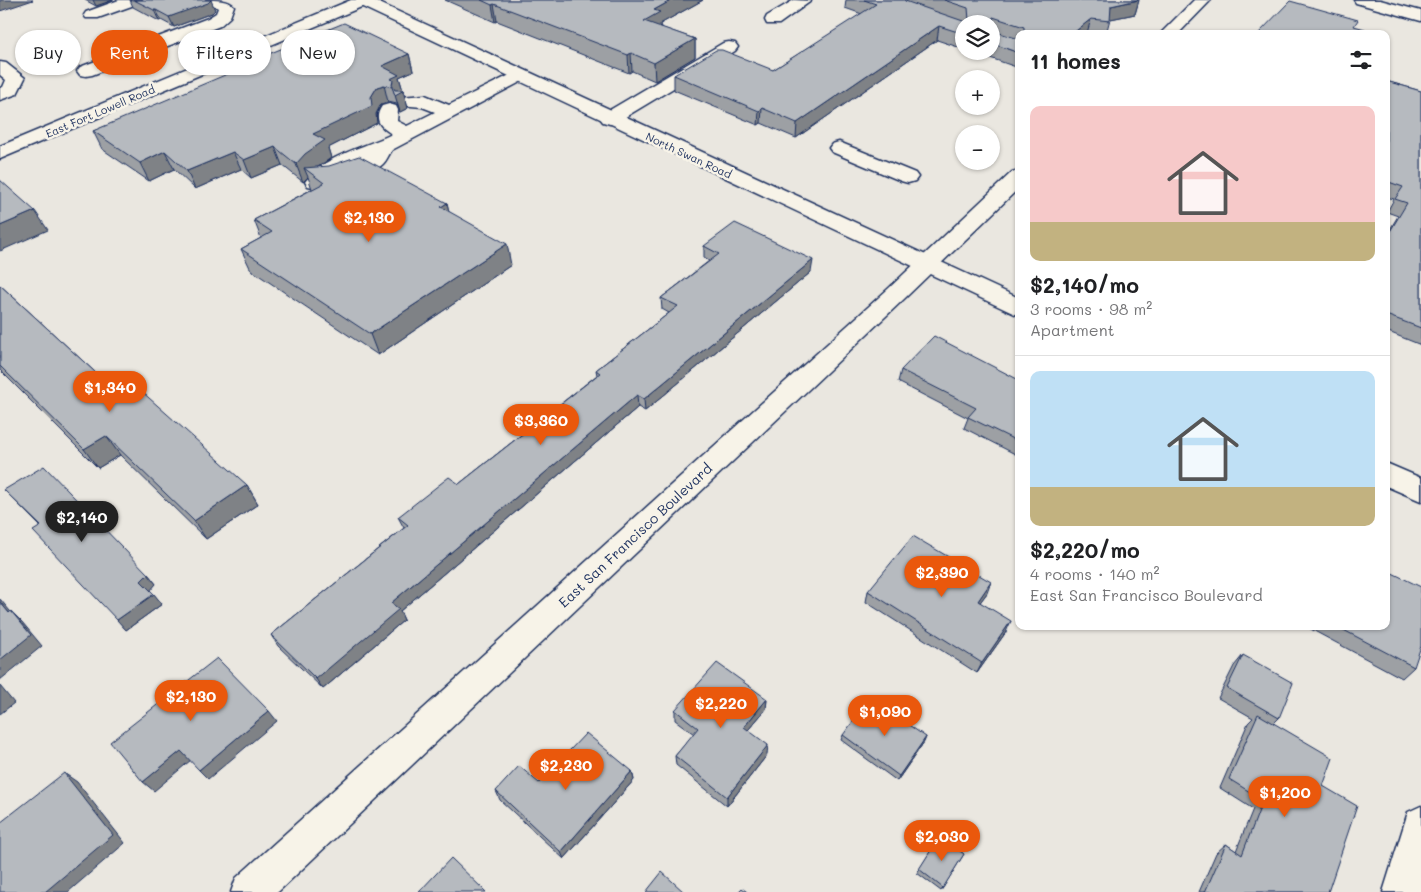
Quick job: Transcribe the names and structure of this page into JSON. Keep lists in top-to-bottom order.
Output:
{
  "streets": {
    "street": ["East Fort Lowell Road", "North Swan Road", "East San Francisco Boulevard"]
  },
  "crossings": [
    ["East Fort Lowell Road", "North Swan Road"],
    ["North Swan Road", "East San Francisco Boulevard"]
  ],
  "page": {
    "map_buttons": ["+", "−"],
    "chip": [
      "Buy",
      "Rent",
      "Filters",
      "New"
    ],
    "heading": "11 homes",
    "list": [
      {
        "name": "$2,140/mo",
        "note": "3 rooms · 98 m² · Apartment"
      },
      {
        "name": "$2,220/mo",
        "note": "4 rooms · 140 m² · East San Francisco Boulevard"
      }
    ],
    "price": [
      "$2,130",
      "$1,340",
      "$3,360",
      "$2,140",
      "$2,390",
      "$2,130",
      "$2,220",
      "$1,090",
      "$2,230",
      "$1,200",
      "$2,030"
    ]
  }
}
